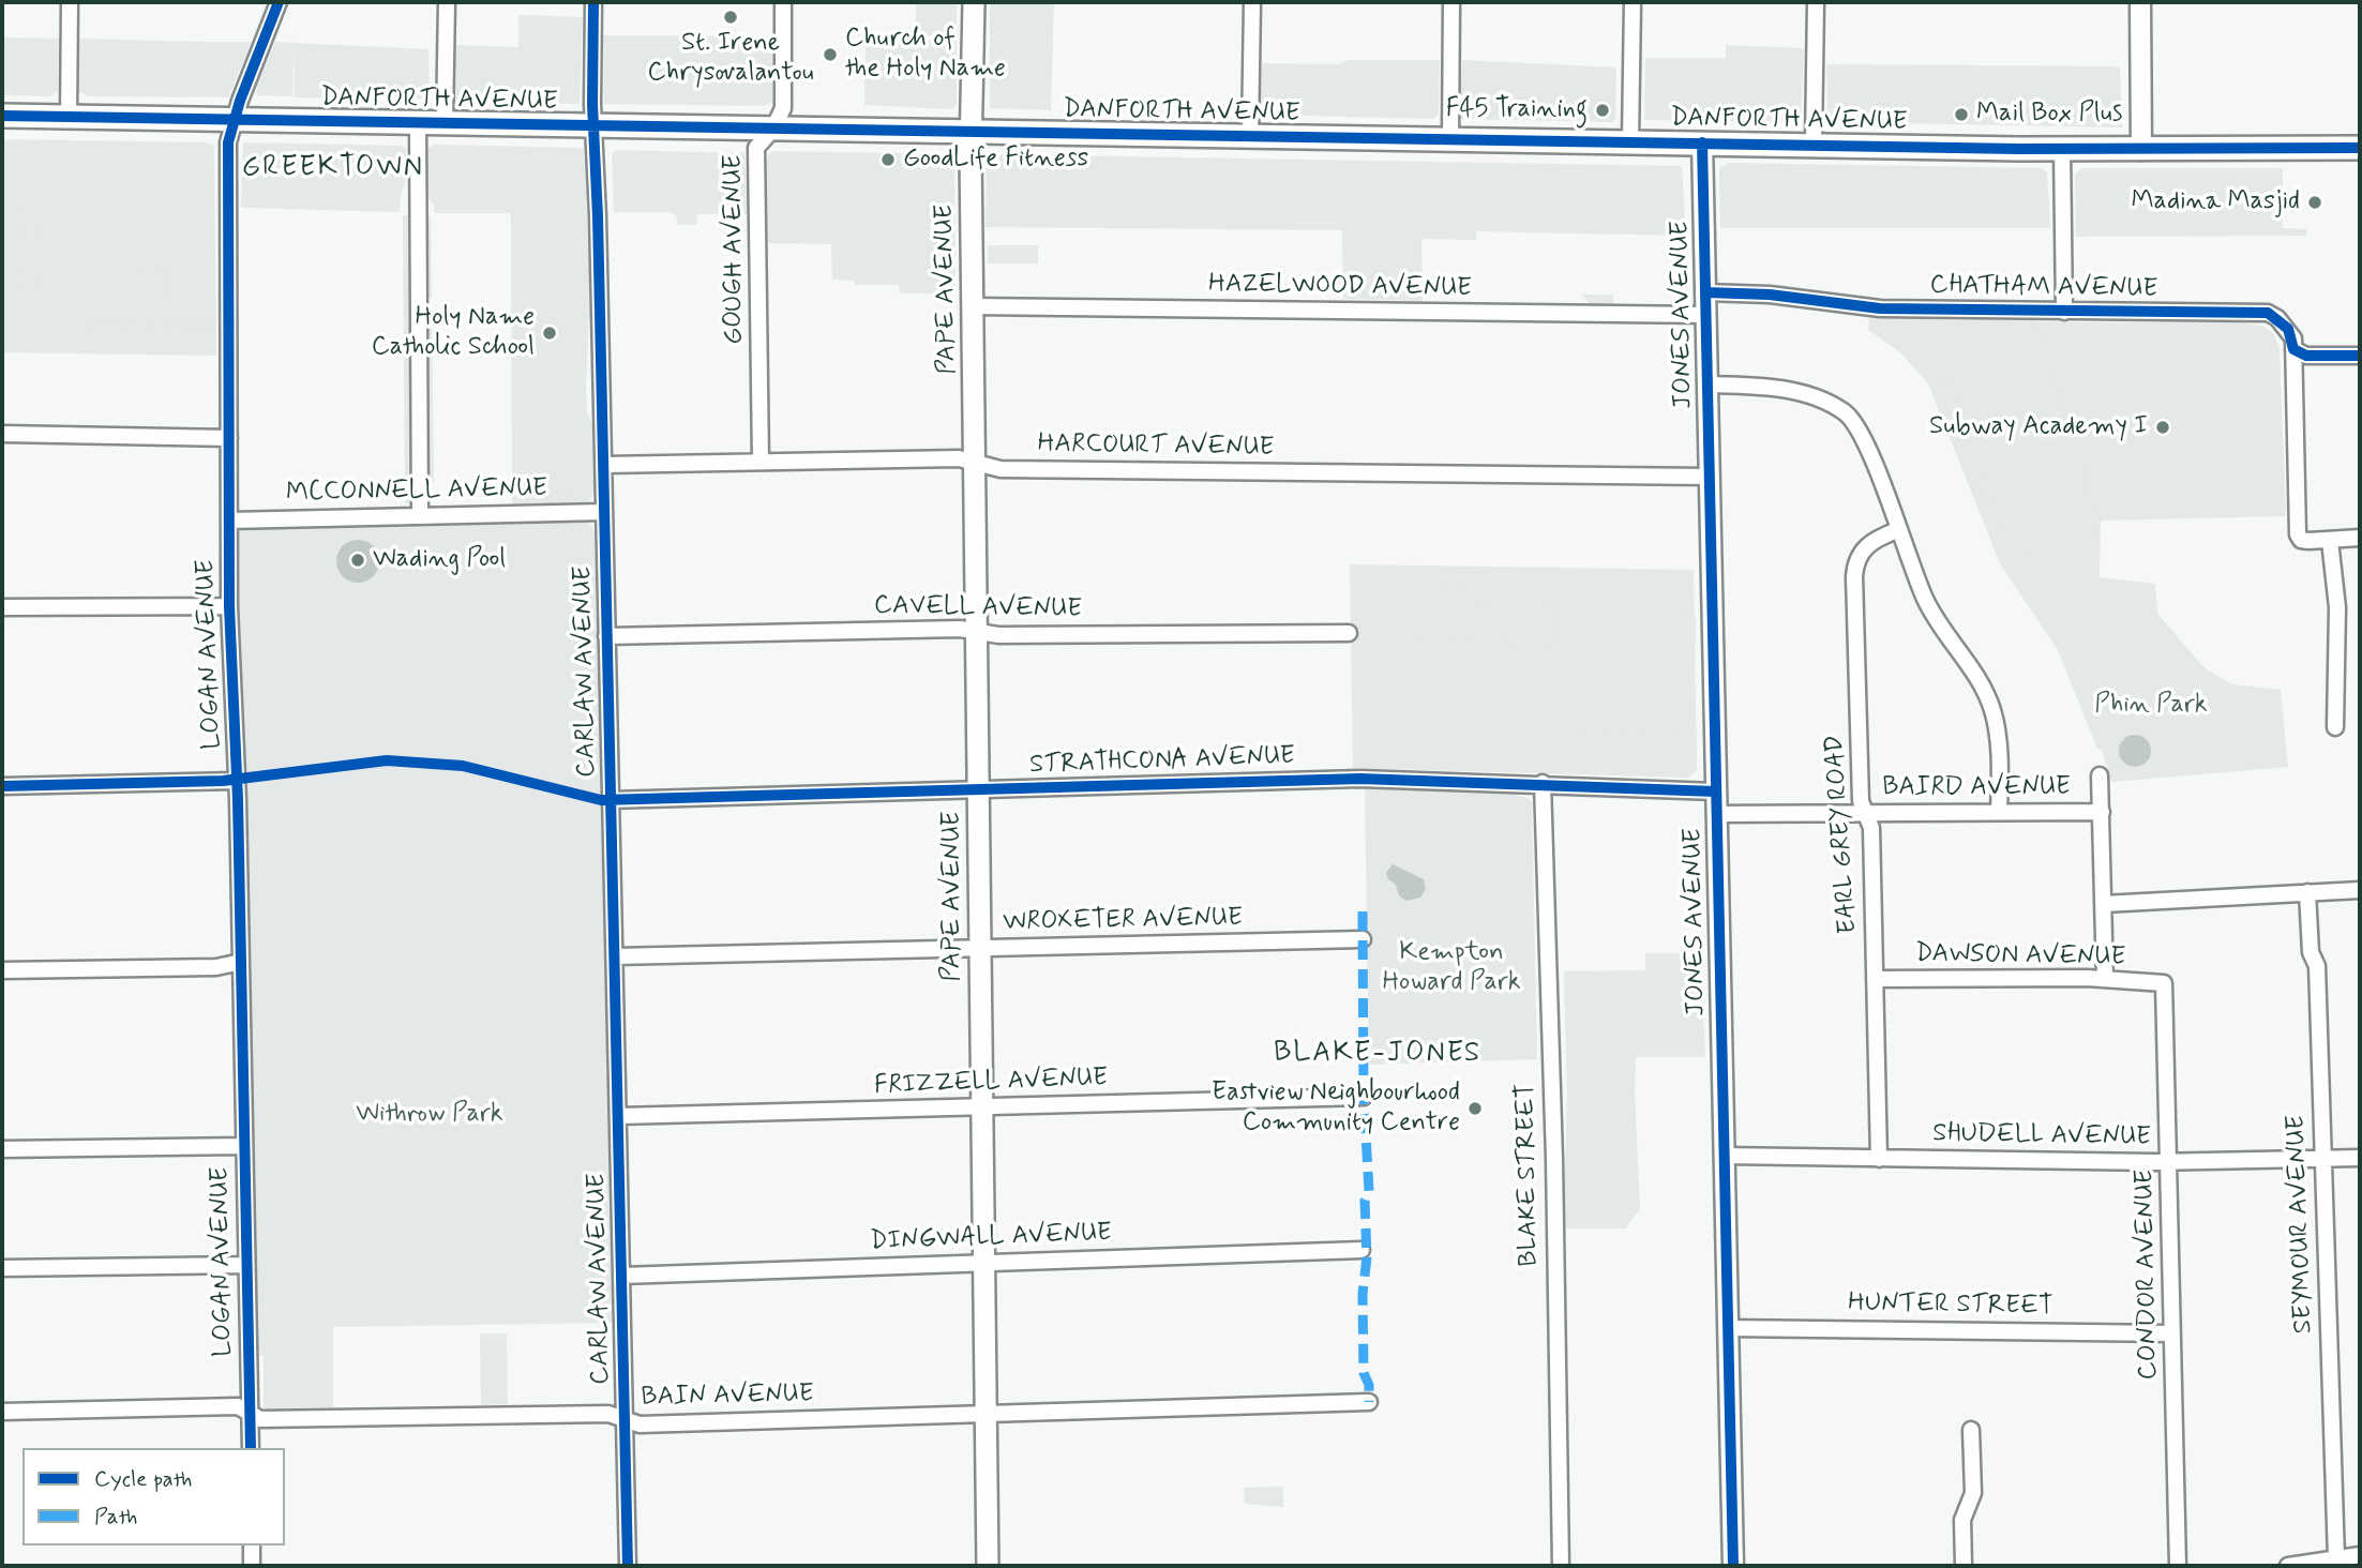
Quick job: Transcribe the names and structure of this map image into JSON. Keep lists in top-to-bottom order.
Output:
{
  "streets": {
    "main road": ["DANFORTH AVENUE", "PAPE AVENUE"],
    "street": [
      "GOUGH AVENUE",
      "HAZELWOOD AVENUE",
      "CHATHAM AVENUE",
      "JONES AVENUE",
      "HARCOURT AVENUE",
      "MCCONNELL AVENUE",
      "CAVELL AVENUE",
      "LOGAN AVENUE",
      "CARLAW AVENUE",
      "STRATHCONA AVENUE",
      "BAIRD AVENUE",
      "EARL GREY ROAD",
      "WROXETER AVENUE",
      "DAWSON AVENUE",
      "FRIZZELL AVENUE",
      "SHUDELL AVENUE",
      "BLAKE STREET",
      "SEYMOUR AVENUE",
      "DINGWALL AVENUE",
      "CONDOR AVENUE",
      "HUNTER STREET",
      "BAIN AVENUE"
    ]
  },
  "crossings": [
    ["DANFORTH AVENUE", "GOUGH AVENUE"],
    ["DANFORTH AVENUE", "PAPE AVENUE"],
    ["DANFORTH AVENUE", "JONES AVENUE"],
    ["DANFORTH AVENUE", "LOGAN AVENUE"],
    ["DANFORTH AVENUE", "CARLAW AVENUE"],
    ["GOUGH AVENUE", "HARCOURT AVENUE"],
    ["HAZELWOOD AVENUE", "PAPE AVENUE"],
    ["HAZELWOOD AVENUE", "JONES AVENUE"],
    ["CHATHAM AVENUE", "JONES AVENUE"],
    ["PAPE AVENUE", "HARCOURT AVENUE"],
    ["PAPE AVENUE", "CAVELL AVENUE"],
    ["PAPE AVENUE", "STRATHCONA AVENUE"],
    ["PAPE AVENUE", "WROXETER AVENUE"],
    ["PAPE AVENUE", "FRIZZELL AVENUE"],
    ["PAPE AVENUE", "DINGWALL AVENUE"],
    ["PAPE AVENUE", "BAIN AVENUE"],
    ["JONES AVENUE", "HARCOURT AVENUE"],
    ["JONES AVENUE", "STRATHCONA AVENUE"],
    ["JONES AVENUE", "BAIRD AVENUE"],
    ["JONES AVENUE", "SHUDELL AVENUE"],
    ["JONES AVENUE", "HUNTER STREET"],
    ["HARCOURT AVENUE", "CARLAW AVENUE"],
    ["MCCONNELL AVENUE", "LOGAN AVENUE"],
    ["MCCONNELL AVENUE", "CARLAW AVENUE"],
    ["CAVELL AVENUE", "CARLAW AVENUE"],
    ["LOGAN AVENUE", "BAIN AVENUE"],
    ["CARLAW AVENUE", "STRATHCONA AVENUE"],
    ["CARLAW AVENUE", "WROXETER AVENUE"],
    ["CARLAW AVENUE", "FRIZZELL AVENUE"],
    ["CARLAW AVENUE", "DINGWALL AVENUE"],
    ["CARLAW AVENUE", "BAIN AVENUE"],
    ["STRATHCONA AVENUE", "BLAKE STREET"],
    ["BAIRD AVENUE", "EARL GREY ROAD"],
    ["EARL GREY ROAD", "DAWSON AVENUE"],
    ["EARL GREY ROAD", "SHUDELL AVENUE"],
    ["DAWSON AVENUE", "CONDOR AVENUE"],
    ["SHUDELL AVENUE", "SEYMOUR AVENUE"],
    ["SHUDELL AVENUE", "CONDOR AVENUE"],
    ["CONDOR AVENUE", "HUNTER STREET"]
  ],
  "districts": ["GREEKTOWN", "BLAKE-JONES"],
  "parks": ["Phin Park", "Kempton Howard Park", "Withrow Park"],
  "places": [
    "St. Irene Chrysovalantou",
    "Church of the Holy Name",
    "F45 Training",
    "Mail Box Plus",
    "GoodLife Fitness",
    "Madina Masjid",
    "Holy Name Catholic School",
    "Subway Academy I",
    "Wading Pool",
    "Eastview Neighbourhood Community Centre"
  ],
  "legend": ["Cycle path", "Path"]
}
